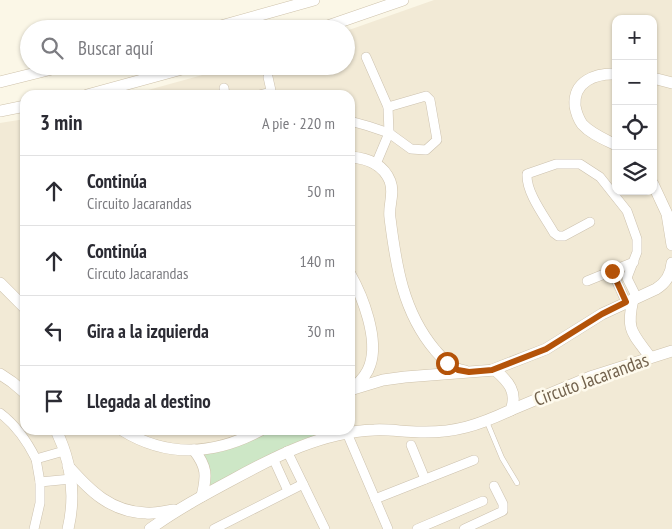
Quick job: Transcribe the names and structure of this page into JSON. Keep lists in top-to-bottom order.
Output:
{
  "streets": {
    "street": ["Circuto Jacarandas"]
  },
  "page": {
    "map_buttons": ["+", "−"],
    "search": "Buscar aquí",
    "heading": ["3 min", "A pie · 220 m"],
    "list": [
      ["Continúa", "Circuito Jacarandas", "50 m"],
      ["Continúa", "Circuto Jacarandas", "140 m"],
      ["Gira a la izquierda", "30 m"],
      "Llegada al destino"
    ]
  }
}
